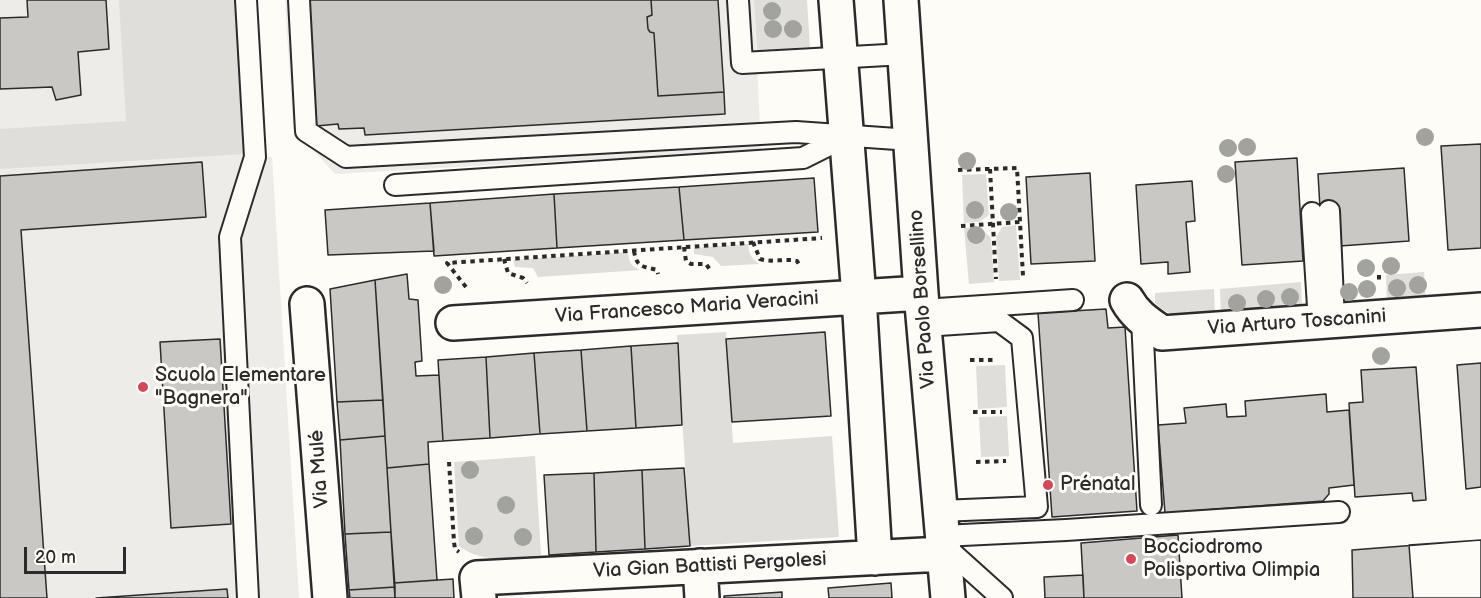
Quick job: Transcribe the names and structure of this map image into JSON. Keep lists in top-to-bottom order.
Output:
{
  "streets": {
    "street": [
      "Via Paolo Borsellino",
      "Via Francesco Maria Veracini",
      "Via Arturo Toscanini",
      "Via Mulé",
      "Via Gian Battisti Pergolesi"
    ]
  },
  "crossings": [
    ["Via Paolo Borsellino", "Via Francesco Maria Veracini"],
    ["Via Paolo Borsellino", "Via Gian Battisti Pergolesi"]
  ],
  "places": ["Scuola Elementare \"Bagnera\"", "Prénatal", "Bocciodromo Polisportiva Olimpia"],
  "scale_bar": "20 m"
}
